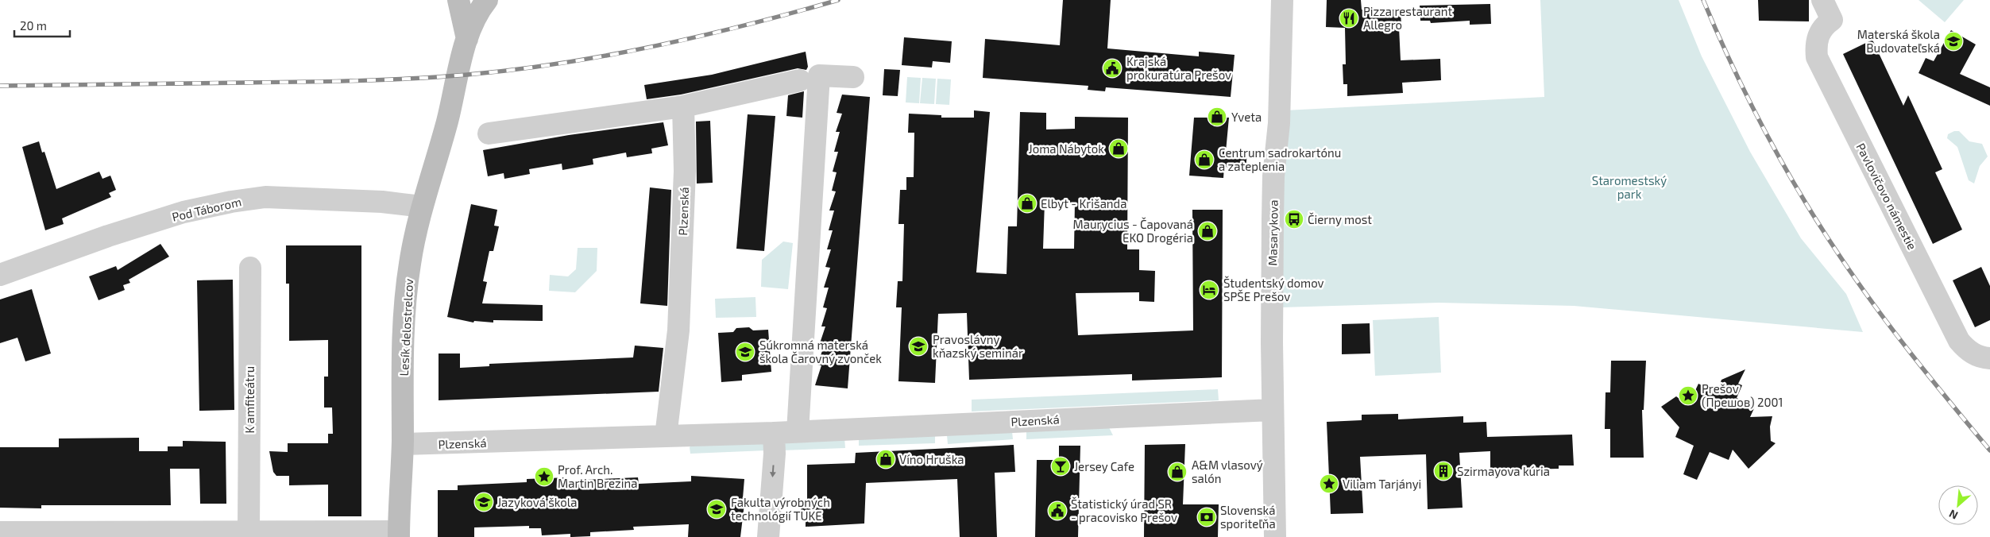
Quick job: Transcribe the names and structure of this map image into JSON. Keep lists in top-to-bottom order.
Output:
{
  "streets": {
    "street": [
      "Pavlovičovo námestie",
      "Pod Táborom",
      "Plzenská",
      "Masarykova",
      "Lesík delostrelcov",
      "K amfiteátru"
    ]
  },
  "crossings": [
    ["Pod Táborom", "Lesík delostrelcov"],
    ["Plzenská", "Masarykova"],
    ["Plzenská", "Lesík delostrelcov"]
  ],
  "parks": ["Staromestský park"],
  "places": {
    "restaurant": ["Pizza restaurant Allegro"],
    "school or university": [
      "Materská škola Budovateľská",
      "Pravoslávny kňazský seminár",
      "Súkromná materská škola Čarovný zvonček",
      "Jazyková škola",
      "Fakulta výrobných technológií TUKE"
    ],
    "public building": ["Krajská prokuratúra Prešov", "Štatistický úrad SR - pracovisko Prešov"],
    "shop": [
      "Yveta",
      "Joma Nábytok",
      "Centrum sadrokartónu a zateplenia",
      "Elbyt - Krišanda",
      "Maurycius - Čapovaná EKO Drogéria",
      "Víno Hruška",
      "A&M vlasový salón"
    ],
    "bus stop": ["Čierny most"],
    "hotel": ["Študentský domov SPŠE Prešov"],
    "place": ["Prešov (Прешов) 2001", "Prof. Arch. Martin Brezina", "Viliam Tarjányi"],
    "bar": ["Jersey Cafe"],
    "building": ["Szirmayova kúria"],
    "bank": ["Slovenská sporiteľňa"]
  },
  "scale_bar": "20 m",
  "north": "bottom left"
}
